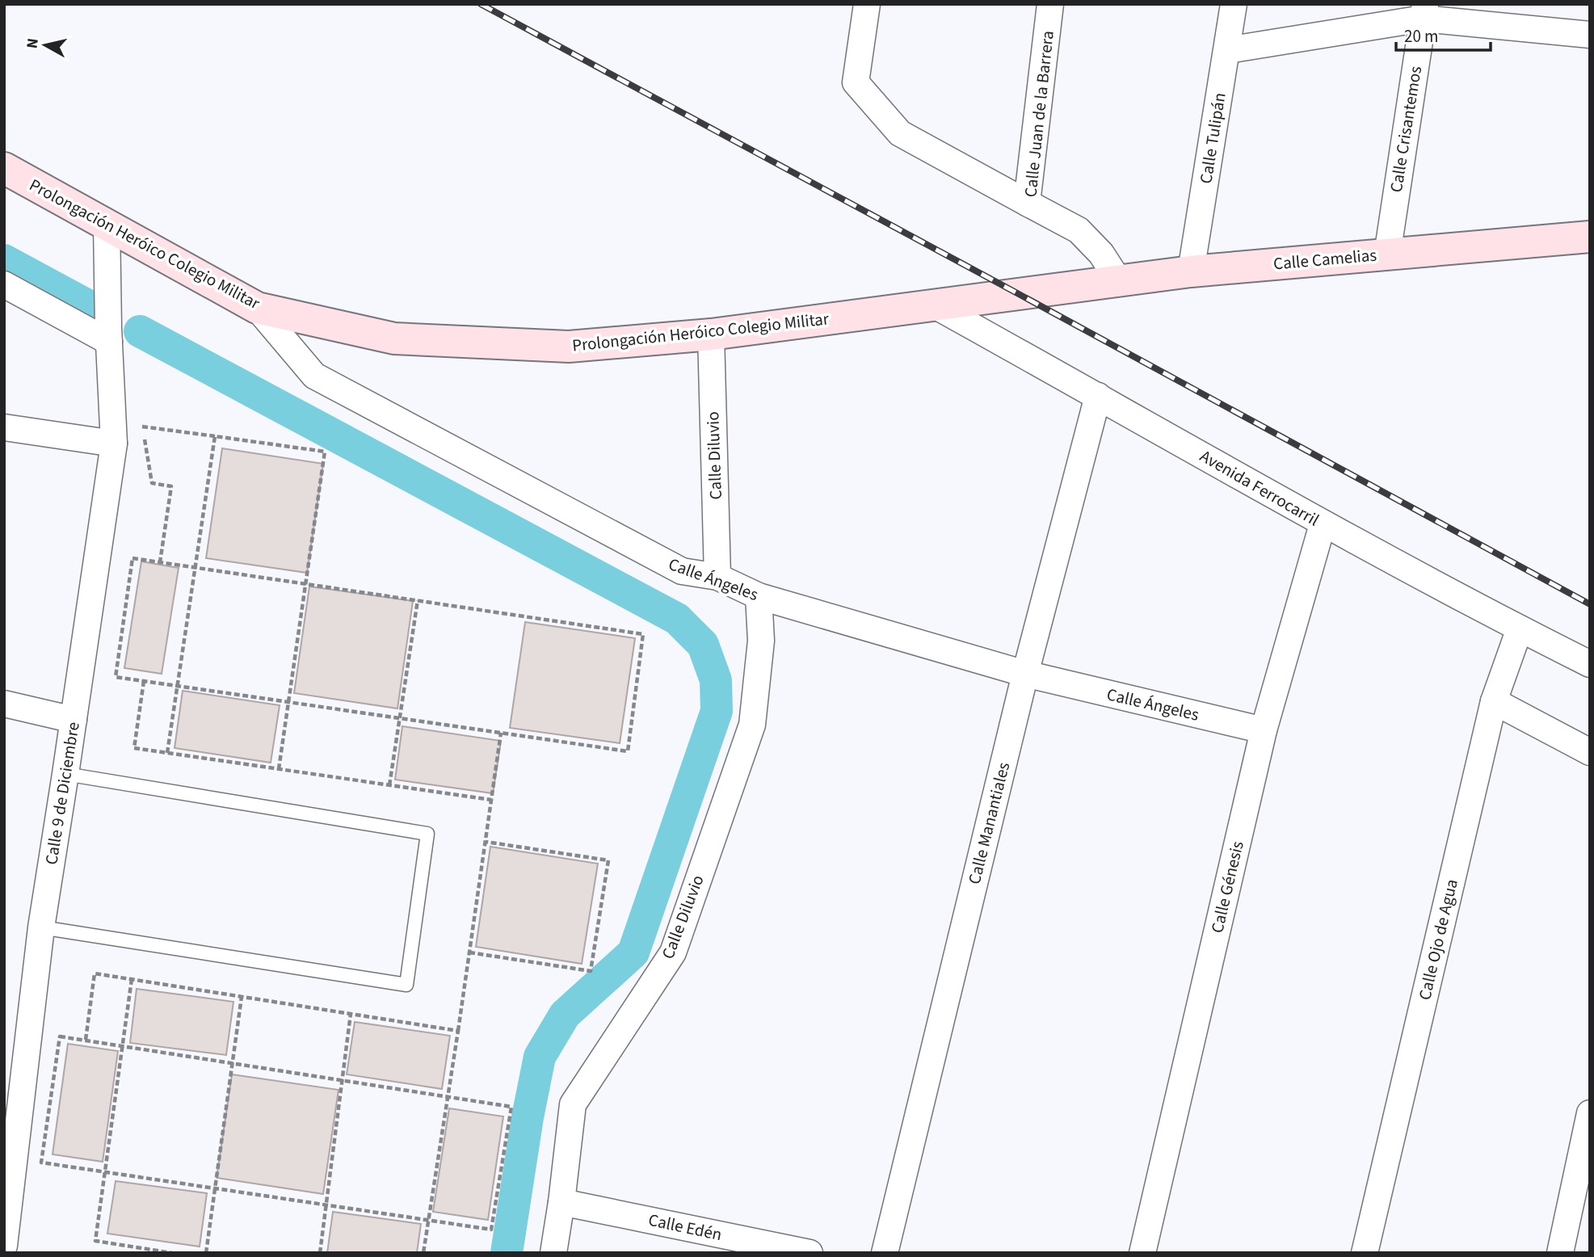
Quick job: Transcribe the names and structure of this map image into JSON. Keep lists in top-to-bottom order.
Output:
{
  "streets": {
    "street": [
      "Calle Juan de la Barrera",
      "Calle Crisantemos",
      "Calle Tulipán",
      "Prolongación Heróico Colegio Militar",
      "Calle Camelias",
      "Calle Diluvio",
      "Avenida Ferrocarril",
      "Calle Ángeles",
      "Calle 9 de Diciembre",
      "Calle Manantiales",
      "Calle Génesis",
      "Calle Ojo de Agua",
      "Calle Edén"
    ]
  },
  "crossings": [
    ["Calle Juan de la Barrera", "Calle Camelias"],
    ["Calle Crisantemos", "Calle Camelias"],
    ["Calle Tulipán", "Calle Camelias"],
    ["Prolongación Heróico Colegio Militar", "Calle Camelias"],
    ["Prolongación Heróico Colegio Militar", "Calle Diluvio"],
    ["Prolongación Heróico Colegio Militar", "Avenida Ferrocarril"],
    ["Prolongación Heróico Colegio Militar", "Calle Ángeles"],
    ["Prolongación Heróico Colegio Militar", "Calle 9 de Diciembre"],
    ["Calle Diluvio", "Calle Ángeles"],
    ["Calle Diluvio", "Calle Edén"],
    ["Avenida Ferrocarril", "Calle Manantiales"],
    ["Avenida Ferrocarril", "Calle Génesis"],
    ["Avenida Ferrocarril", "Calle Ojo de Agua"],
    ["Calle Ángeles", "Calle Manantiales"],
    ["Calle Ángeles", "Calle Génesis"]
  ],
  "scale_bar": "20 m",
  "north": "left"
}
